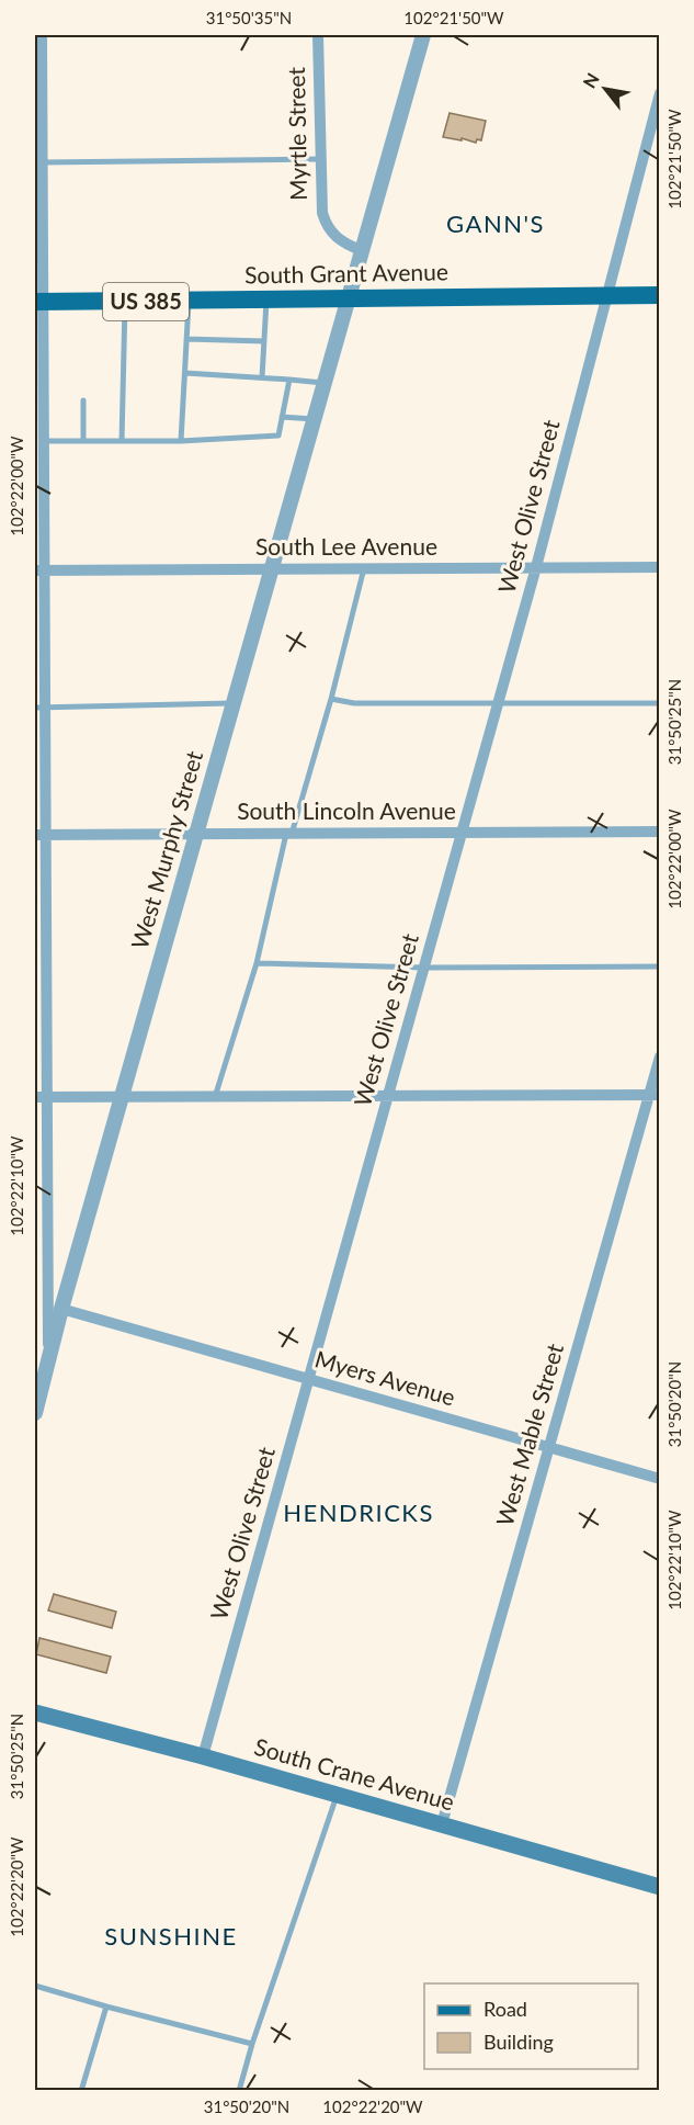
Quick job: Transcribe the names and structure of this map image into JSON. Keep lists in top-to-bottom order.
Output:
{
  "streets": {
    "main road": ["South Grant Avenue", "US 385", "South Crane Avenue"],
    "street": [
      "Myrtle Street",
      "West Olive Street",
      "South Lee Avenue",
      "South Lincoln Avenue",
      "West Murphy Street",
      "Myers Avenue",
      "West Mable Street"
    ]
  },
  "crossings": [
    ["Myrtle Street", "West Murphy Street"],
    ["South Grant Avenue", "West Olive Street"],
    ["South Grant Avenue", "West Murphy Street"],
    ["West Olive Street", "South Lee Avenue"],
    ["West Olive Street", "South Lincoln Avenue"],
    ["West Olive Street", "Myers Avenue"],
    ["West Olive Street", "South Crane Avenue"],
    ["South Lee Avenue", "West Murphy Street"],
    ["South Lincoln Avenue", "West Murphy Street"],
    ["West Murphy Street", "Myers Avenue"],
    ["Myers Avenue", "West Mable Street"],
    ["West Mable Street", "South Crane Avenue"]
  ],
  "districts": ["GANN'S", "HENDRICKS", "SUNSHINE"],
  "legend": ["Road", "Building"],
  "north": "top left",
  "coordinates": [
    "31°50'35\"N",
    "102°21'50\"W",
    "102°22'00\"W",
    "31°50'25\"N",
    "102°22'10\"W",
    "31°50'20\"N",
    "102°22'20\"W"
  ]
}
